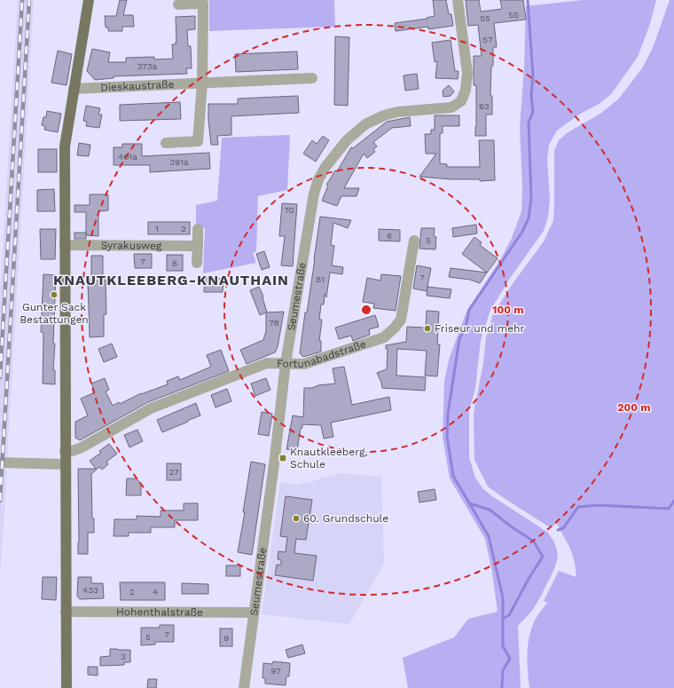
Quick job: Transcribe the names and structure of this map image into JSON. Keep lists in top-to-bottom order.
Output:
{
  "streets": {
    "street": [
      "Dieskaustraße",
      "Syrakusweg",
      "Seumestraße",
      "Fortunabadstraße",
      "Hohenthalstraße"
    ]
  },
  "crossings": [
    ["Seumestraße", "Fortunabadstraße"],
    ["Seumestraße", "Hohenthalstraße"]
  ],
  "districts": ["KNAUTKLEEBERG-KNAUTHAIN"],
  "places": {
    "other": ["Gunter Sack Bestattungen", "Friseur und mehr", "60. Grundschule"],
    "transit": ["Knautkleeberg, Schule"]
  },
  "house_numbers": [
    "55",
    "55",
    "57",
    "373a",
    "63",
    "401a",
    "391a",
    "70",
    "1",
    "2",
    "6",
    "5",
    "7",
    "6",
    "7",
    "81",
    "78",
    "27",
    "433",
    "2",
    "4",
    "7",
    "5",
    "9",
    "3",
    "97"
  ],
  "rings": ["100 m", "200 m"]
}
